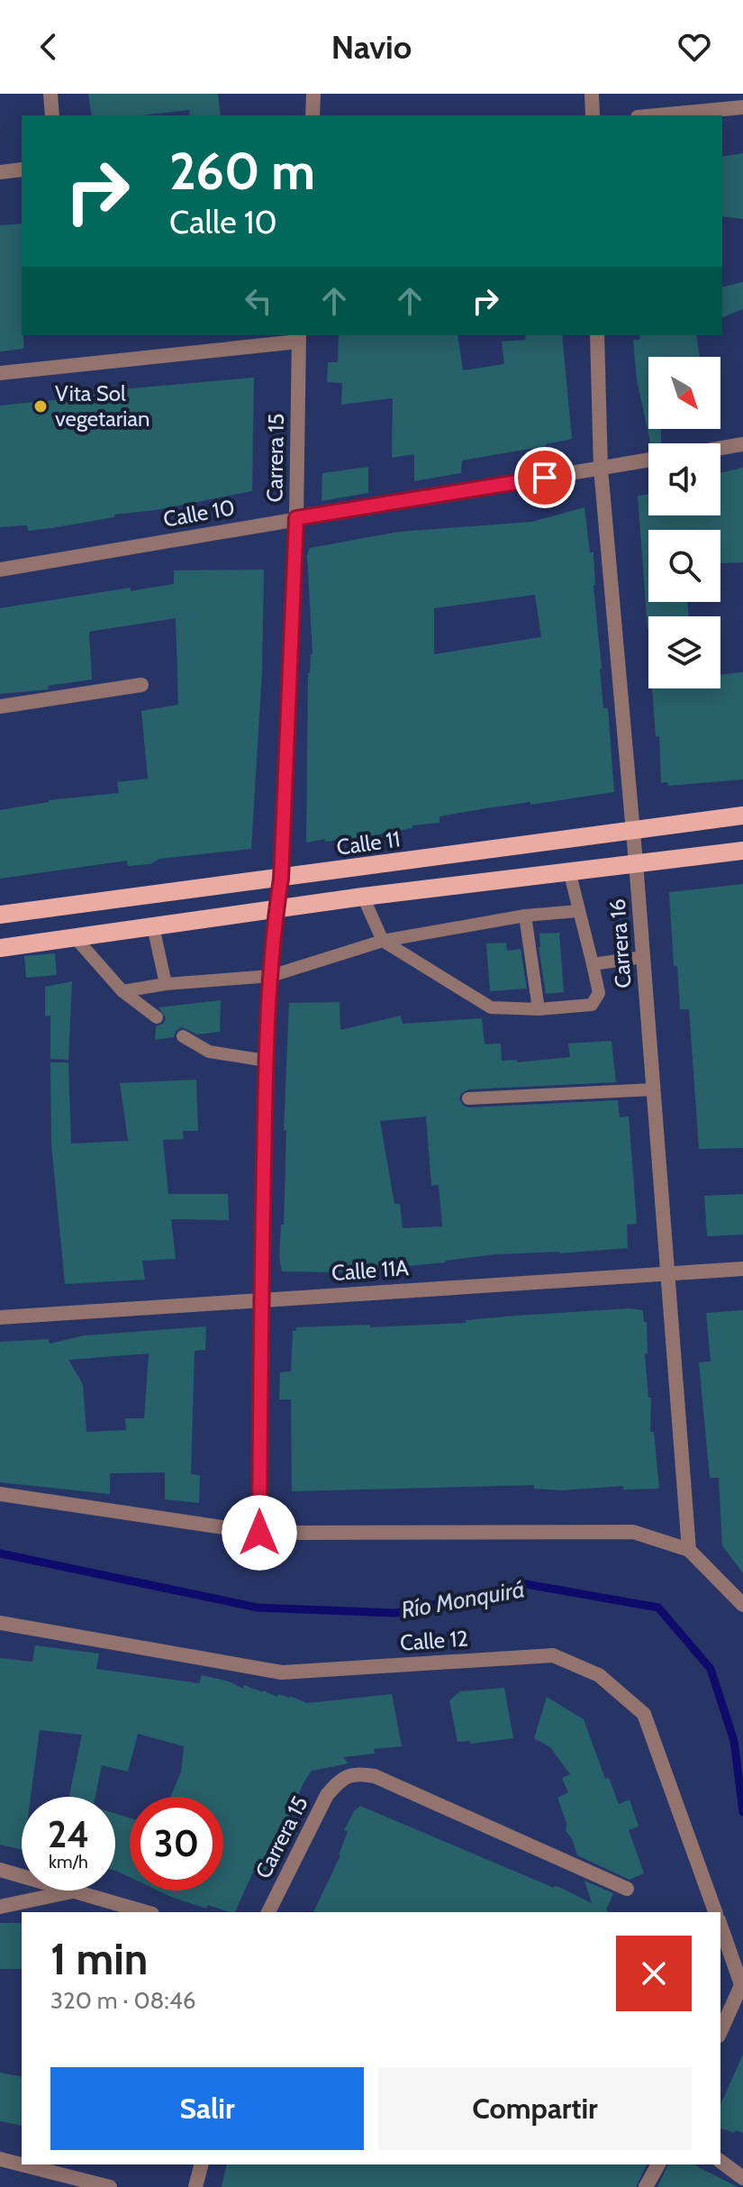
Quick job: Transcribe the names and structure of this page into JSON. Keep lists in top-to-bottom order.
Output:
{
  "streets": {
    "main road": ["Calle 11"],
    "street": [
      "Carrera 15",
      "Calle 10",
      "Carrera 16",
      "Calle 11A",
      "Calle 12"
    ]
  },
  "crossings": [
    ["Carrera 15", "Calle 10"],
    ["Carrera 15", "Calle 11"],
    ["Carrera 15", "Calle 11A"],
    ["Calle 10", "Carrera 16"],
    ["Calle 11", "Carrera 16"],
    ["Carrera 16", "Calle 11A"]
  ],
  "water": ["Río Monquirá"],
  "places": ["Vita Sol vegetarian"],
  "north": "bottom right",
  "page": {
    "header": "Navio",
    "turn": ["260 m", "Calle 10"],
    "speed": "24 km/h",
    "limit": "30",
    "heading": ["1 min", "320 m · 08:46"],
    "buttons": ["Salir", "Compartir"]
  }
}
